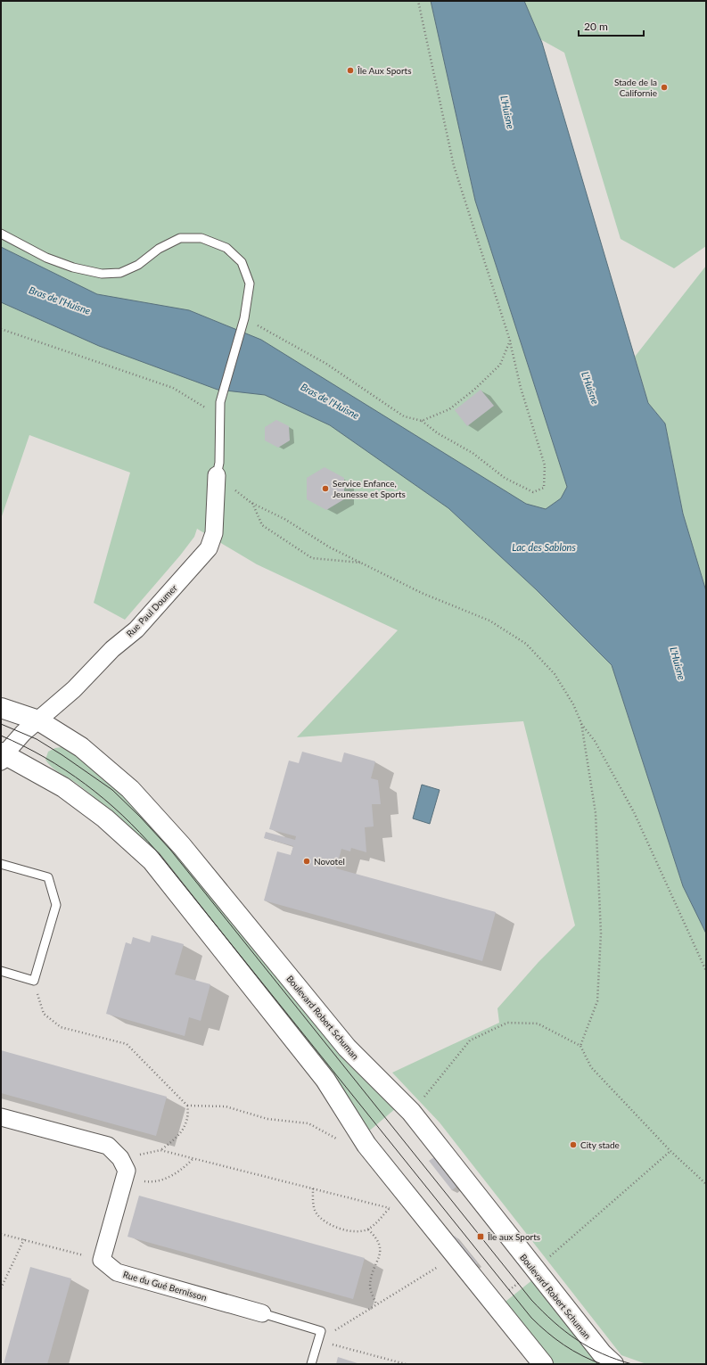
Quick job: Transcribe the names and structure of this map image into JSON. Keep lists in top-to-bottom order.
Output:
{
  "streets": {
    "street": ["Rue Paul Doumer", "Boulevard Robert Schuman", "Rue du Gué Bernisson"]
  },
  "crossings": [
    ["Rue Paul Doumer", "Boulevard Robert Schuman"]
  ],
  "water": ["L'Huisne", "Bras de l'Huisne", "Lac des Sablons"],
  "places": {
    "other": [
      "Île Aux Sports",
      "Stade de la Californie",
      "Service Enfance, Jeunesse et Sports",
      "Novotel",
      "City stade"
    ],
    "transit": ["Île aux Sports"]
  },
  "scale_bar": "20 m"
}
